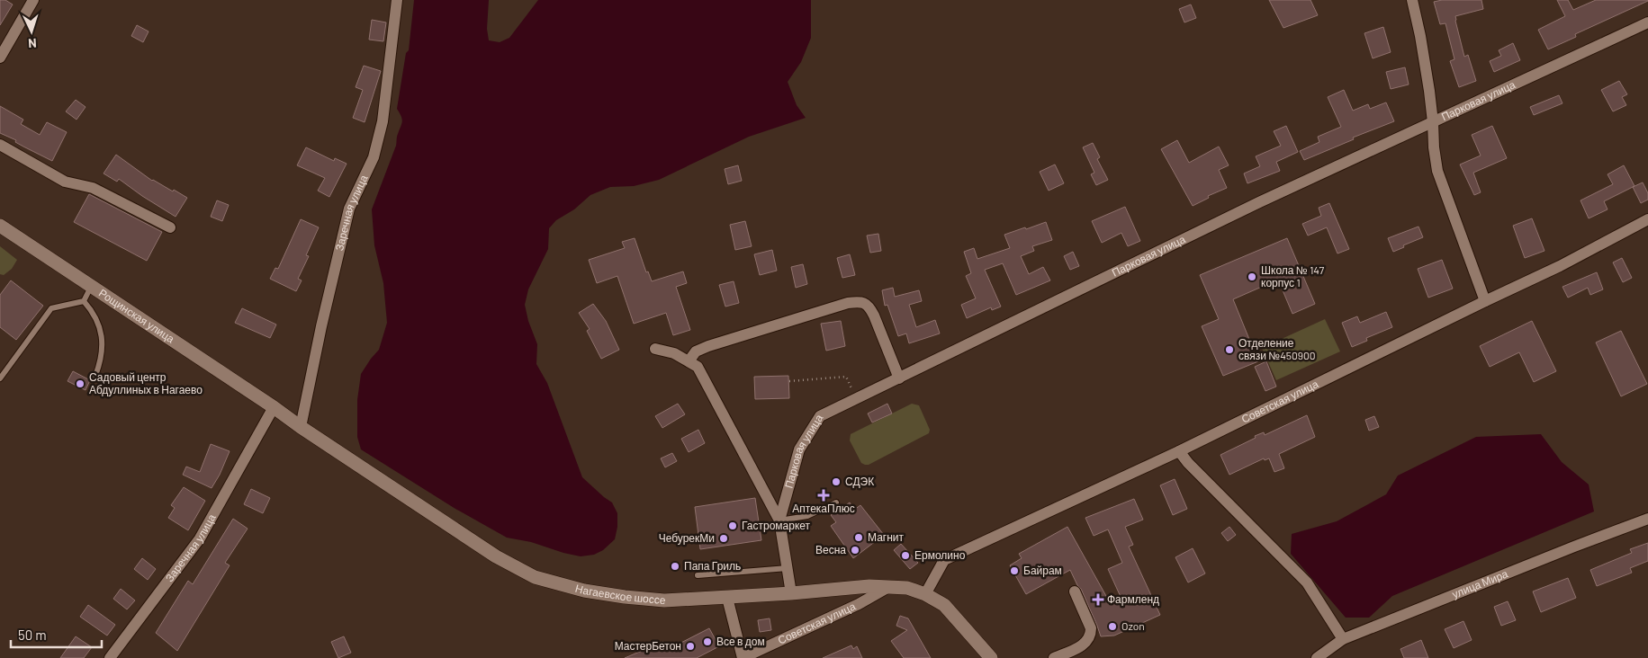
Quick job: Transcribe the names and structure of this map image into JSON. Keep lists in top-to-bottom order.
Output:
{
  "streets": {
    "street": [
      "Парковая улица",
      "Заречная улица",
      "Рощинская улица",
      "Советская улица",
      "улица Мира",
      "Нагаевское шоссе"
    ]
  },
  "crossings": [
    ["Парковая улица", "Нагаевское шоссе"],
    ["Заречная улица", "Рощинская улица"],
    ["Заречная улица", "Нагаевское шоссе"],
    ["Рощинская улица", "Нагаевское шоссе"],
    ["Советская улица", "Нагаевское шоссе"]
  ],
  "places": {
    "other": [
      "Школа № 147 корпус 1",
      "Отделение связи №450900",
      "Садовый центр Абдуллиных в Нагаево",
      "СДЭК",
      "Гастромаркет",
      "Магнит",
      "ЧебурекМи",
      "Весна",
      "Ермолино",
      "Папа Гриль",
      "Байрам",
      "Ozon",
      "Все в дом",
      "МастерБетон"
    ],
    "health": ["АптекаПлюс", "Фармленд"]
  },
  "scale_bar": "50 m",
  "north": "bottom"
}
